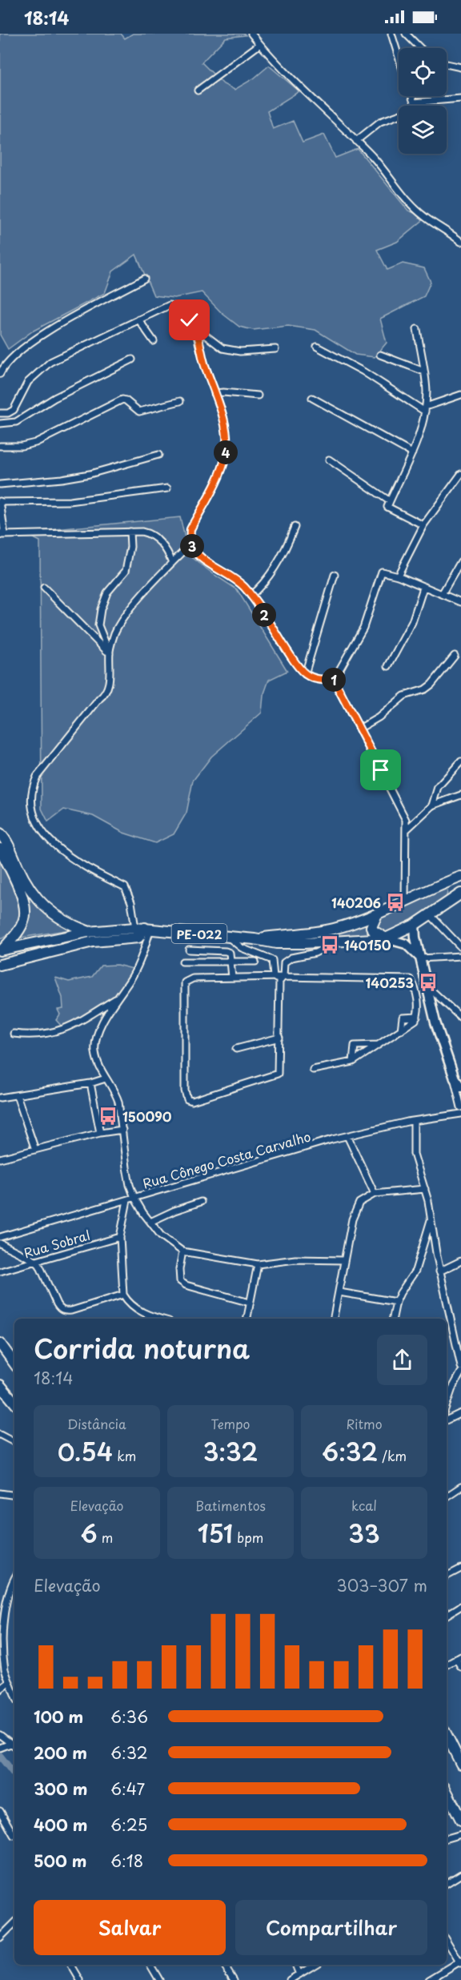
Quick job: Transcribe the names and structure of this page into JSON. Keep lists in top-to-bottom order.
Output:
{
  "streets": {
    "highway": ["PE-022"],
    "street": ["Rua Cônego Costa Carvalho", "Rua Sobral"]
  },
  "places": {
    "bus stop": [
      "140206",
      "140150",
      "140253",
      "150090"
    ]
  },
  "page": {
    "status": "18:14",
    "pins": [
      "4",
      "3",
      "2",
      "1"
    ],
    "heading": ["Corrida noturna", "18:14"],
    "stats": [
      ["Distância", "0.54 km"],
      ["Tempo", "3:32"],
      ["Ritmo", "6:32 /km"],
      ["Elevação", "6 m"],
      ["Batimentos", "151 bpm"],
      ["kcal", "33"]
    ],
    "chart": ["Elevação", "303–307 m"],
    "list": [
      {
        "name": "100 m",
        "note": "6:36"
      },
      {
        "name": "200 m",
        "note": "6:32"
      },
      {
        "name": "300 m",
        "note": "6:47"
      },
      {
        "name": "400 m",
        "note": "6:25"
      },
      {
        "name": "500 m",
        "note": "6:18"
      }
    ],
    "buttons": ["Salvar", "Compartilhar"]
  }
}
